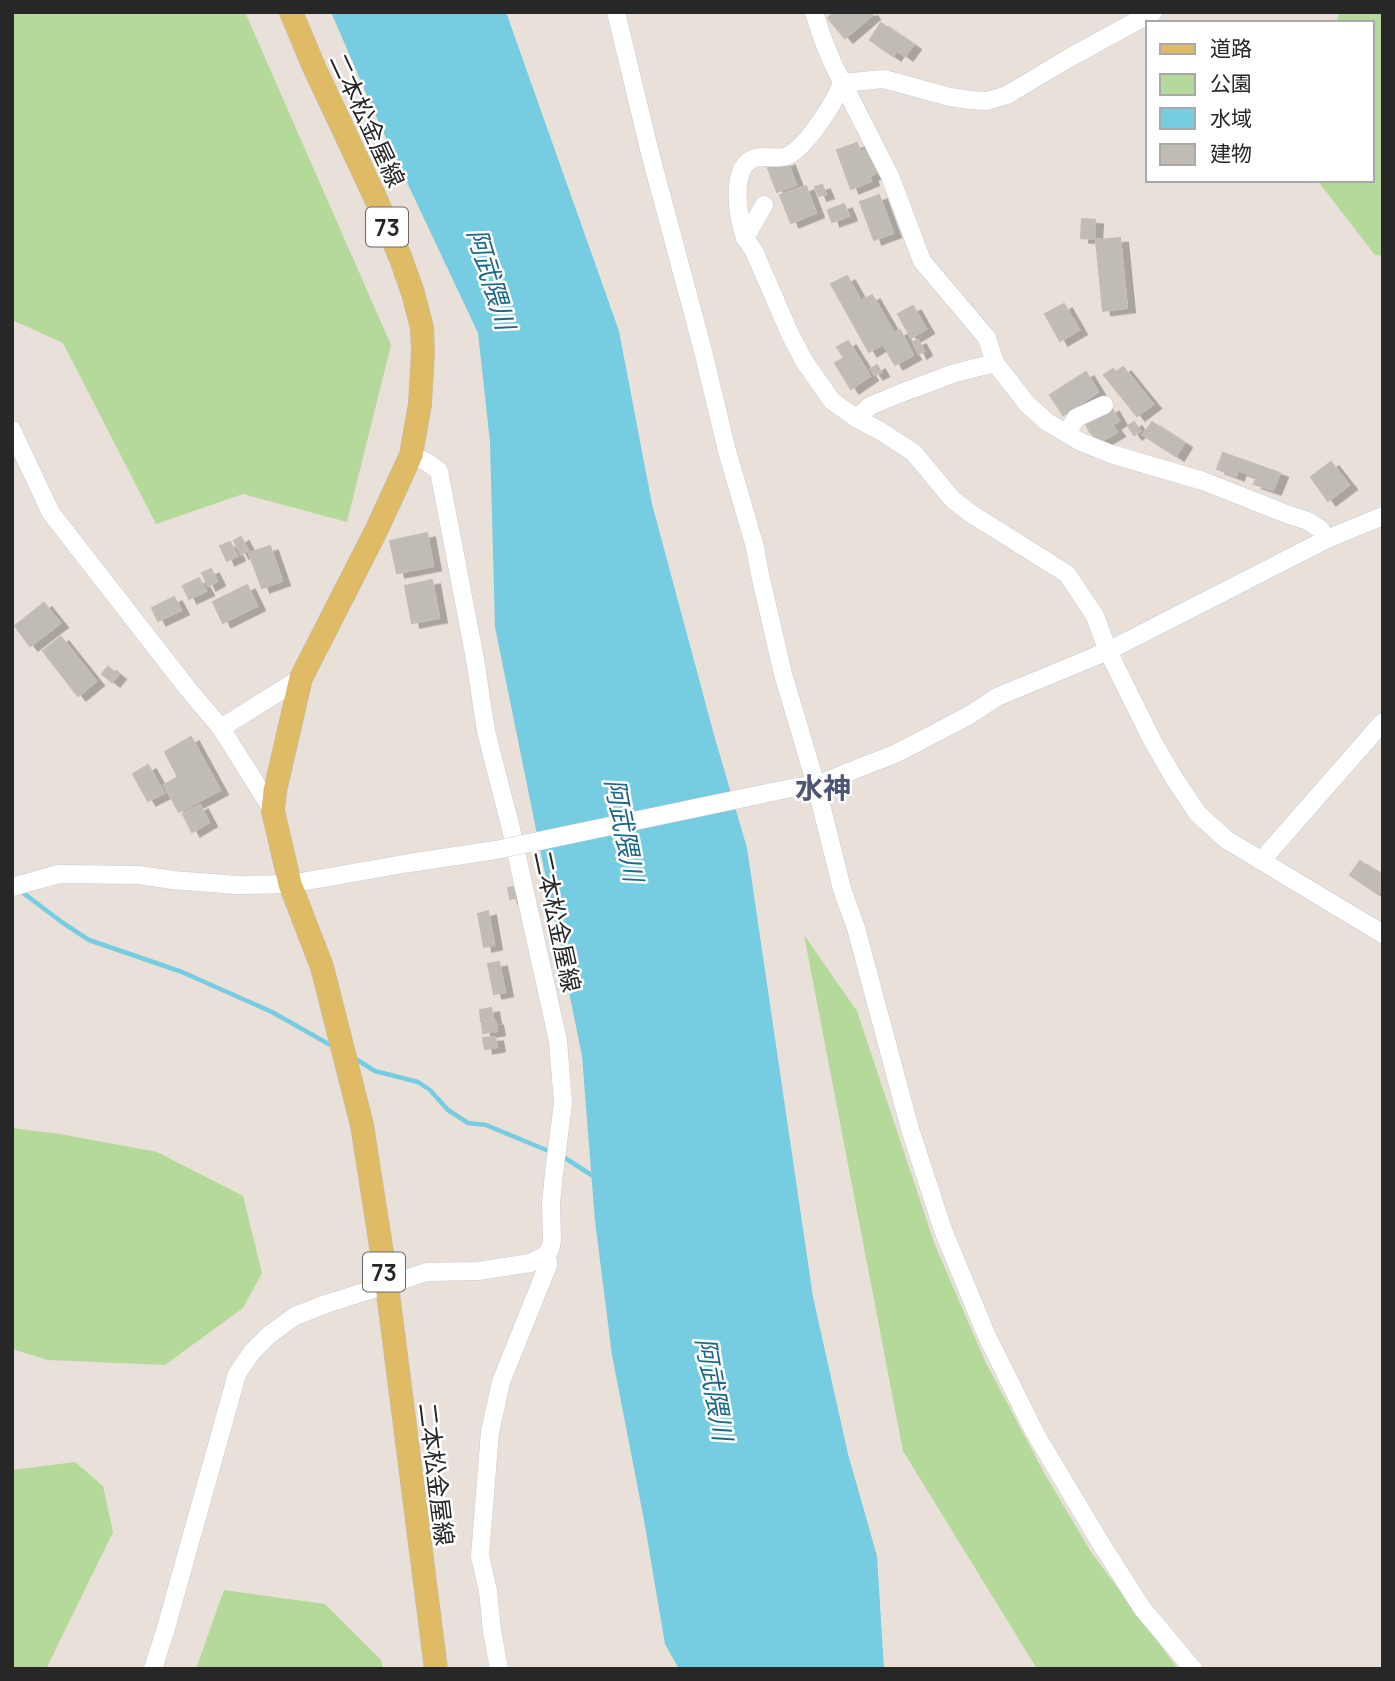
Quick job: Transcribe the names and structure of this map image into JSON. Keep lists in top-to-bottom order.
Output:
{
  "streets": {
    "main road": ["二本松金屋線", "73"]
  },
  "crossings": [
    ["二本松金屋線", "73"]
  ],
  "districts": ["水神"],
  "water": ["阿武隈川"],
  "legend": [
    "道路",
    "公園",
    "水域",
    "建物"
  ]
}
